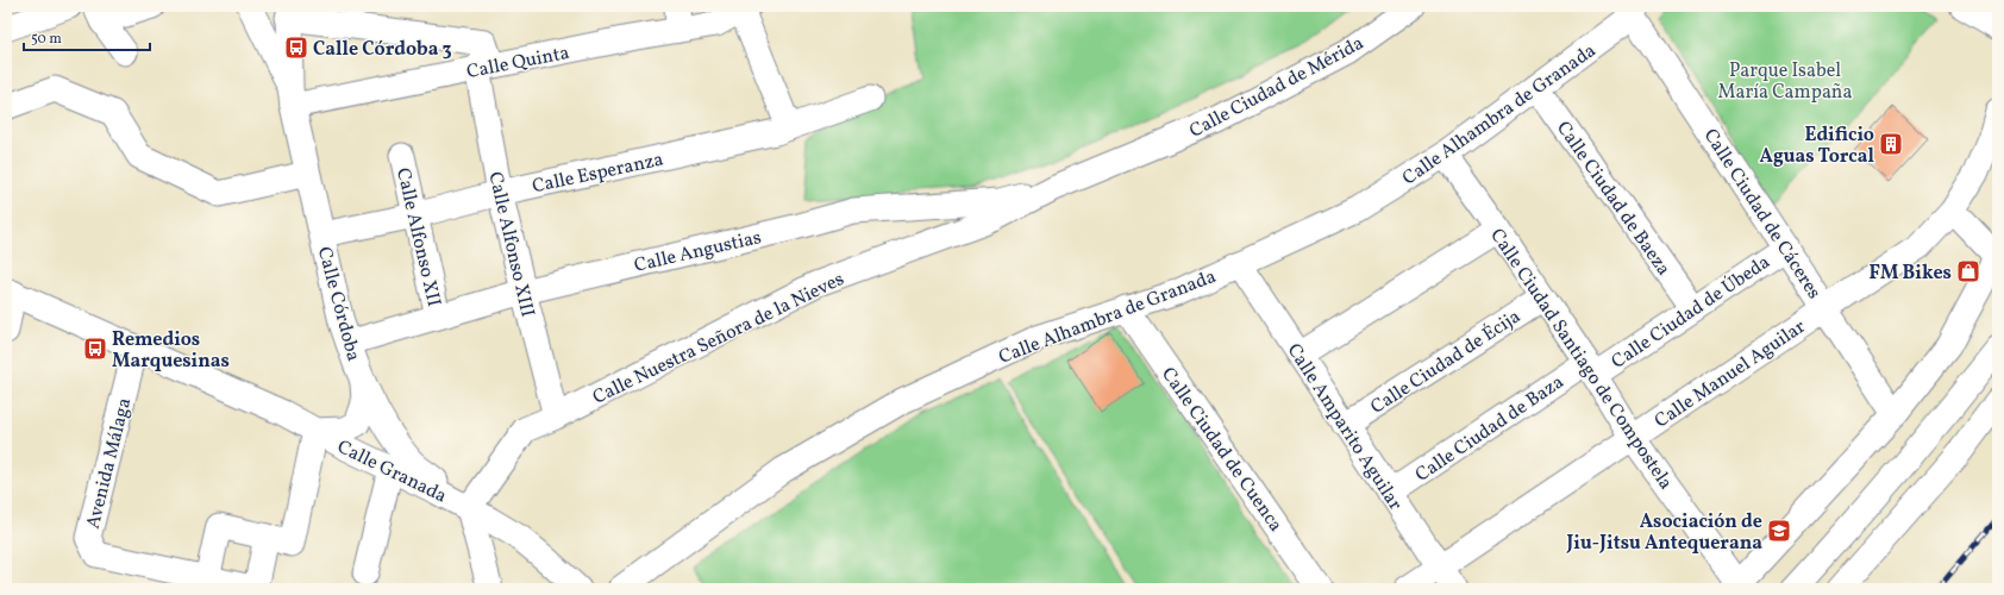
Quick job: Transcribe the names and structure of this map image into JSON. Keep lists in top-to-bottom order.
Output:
{
  "streets": {
    "street": [
      "Calle Quinta",
      "Calle Ciudad de Mérida",
      "Calle Alhambra de Granada",
      "Calle Esperanza",
      "Calle Ciudad de Baeza",
      "Calle Ciudad de Cáceres",
      "Calle Alfonso XII",
      "Calle Alfonso XIII",
      "Calle Angustias",
      "Calle Córdoba",
      "Calle Ciudad de Úbeda",
      "Calle Nuestra Señora de la Nieves",
      "Calle Ciudad Santiago de Compostela",
      "Calle Ciudad de Écija",
      "Calle Manuel Aguilar",
      "Calle Amparito Aguilar",
      "Calle Ciudad de Baza",
      "Calle Ciudad de Cuenca",
      "Avenida Málaga",
      "Calle Granada"
    ]
  },
  "crossings": [
    ["Calle Quinta", "Calle Alfonso XIII"],
    ["Calle Quinta", "Calle Córdoba"],
    ["Calle Ciudad de Mérida", "Calle Angustias"],
    ["Calle Ciudad de Mérida", "Calle Nuestra Señora de la Nieves"],
    ["Calle Alhambra de Granada", "Calle Ciudad de Baeza"],
    ["Calle Alhambra de Granada", "Calle Ciudad de Cáceres"],
    ["Calle Alhambra de Granada", "Calle Ciudad Santiago de Compostela"],
    ["Calle Alhambra de Granada", "Calle Amparito Aguilar"],
    ["Calle Alhambra de Granada", "Calle Ciudad de Cuenca"],
    ["Calle Esperanza", "Calle Alfonso XII"],
    ["Calle Esperanza", "Calle Alfonso XIII"],
    ["Calle Esperanza", "Calle Córdoba"],
    ["Calle Ciudad de Baeza", "Calle Ciudad de Úbeda"],
    ["Calle Ciudad de Cáceres", "Calle Ciudad de Úbeda"],
    ["Calle Ciudad de Cáceres", "Calle Manuel Aguilar"],
    ["Calle Alfonso XII", "Calle Angustias"],
    ["Calle Alfonso XIII", "Calle Angustias"],
    ["Calle Alfonso XIII", "Calle Nuestra Señora de la Nieves"],
    ["Calle Angustias", "Calle Córdoba"],
    ["Calle Angustias", "Calle Nuestra Señora de la Nieves"],
    ["Calle Córdoba", "Calle Nuestra Señora de la Nieves"],
    ["Calle Córdoba", "Calle Granada"],
    ["Calle Ciudad de Úbeda", "Calle Ciudad Santiago de Compostela"],
    ["Calle Ciudad de Úbeda", "Calle Ciudad de Baza"],
    ["Calle Nuestra Señora de la Nieves", "Calle Granada"],
    ["Calle Ciudad Santiago de Compostela", "Calle Ciudad de Écija"],
    ["Calle Ciudad Santiago de Compostela", "Calle Manuel Aguilar"],
    ["Calle Ciudad Santiago de Compostela", "Calle Ciudad de Baza"],
    ["Calle Ciudad de Écija", "Calle Amparito Aguilar"],
    ["Calle Manuel Aguilar", "Calle Amparito Aguilar"],
    ["Calle Amparito Aguilar", "Calle Ciudad de Baza"],
    ["Avenida Málaga", "Calle Granada"]
  ],
  "parks": ["Parque Isabel María Campaña"],
  "places": {
    "bus stop": ["Calle Córdoba 3", "Remedios Marquesinas"],
    "building": ["Edificio Aguas Torcal"],
    "shop": ["FM Bikes"],
    "school or university": ["Asociación de Jiu-Jitsu Antequerana"]
  },
  "scale_bar": "50 m"
}
